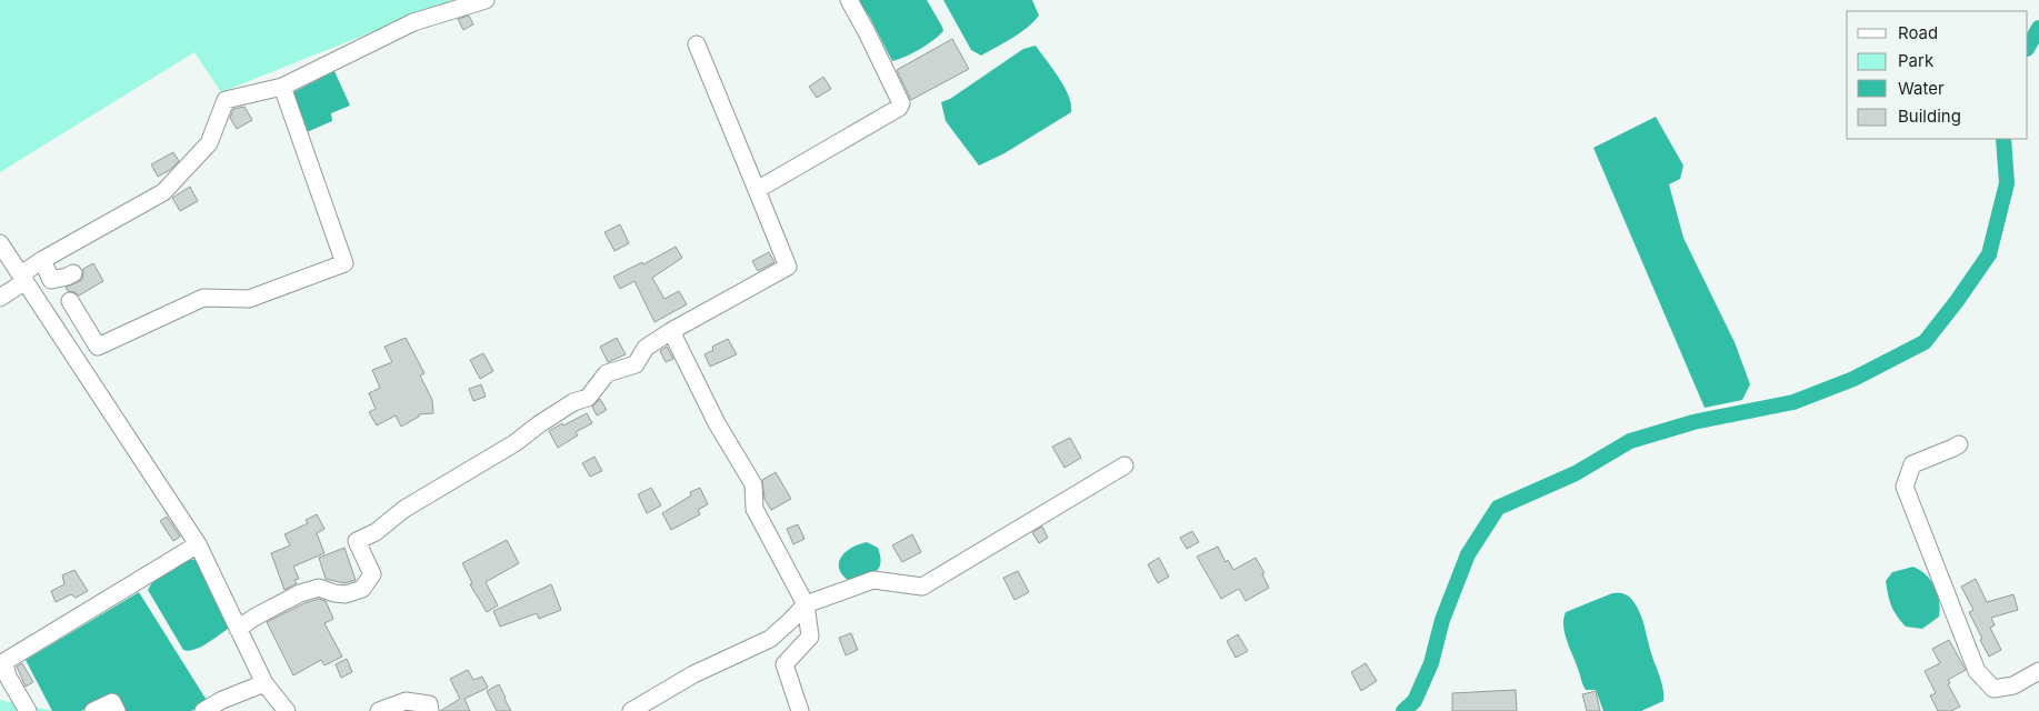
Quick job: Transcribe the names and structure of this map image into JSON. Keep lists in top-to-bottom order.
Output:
{
  "legend": [
    "Road",
    "Park",
    "Water",
    "Building"
  ]
}
